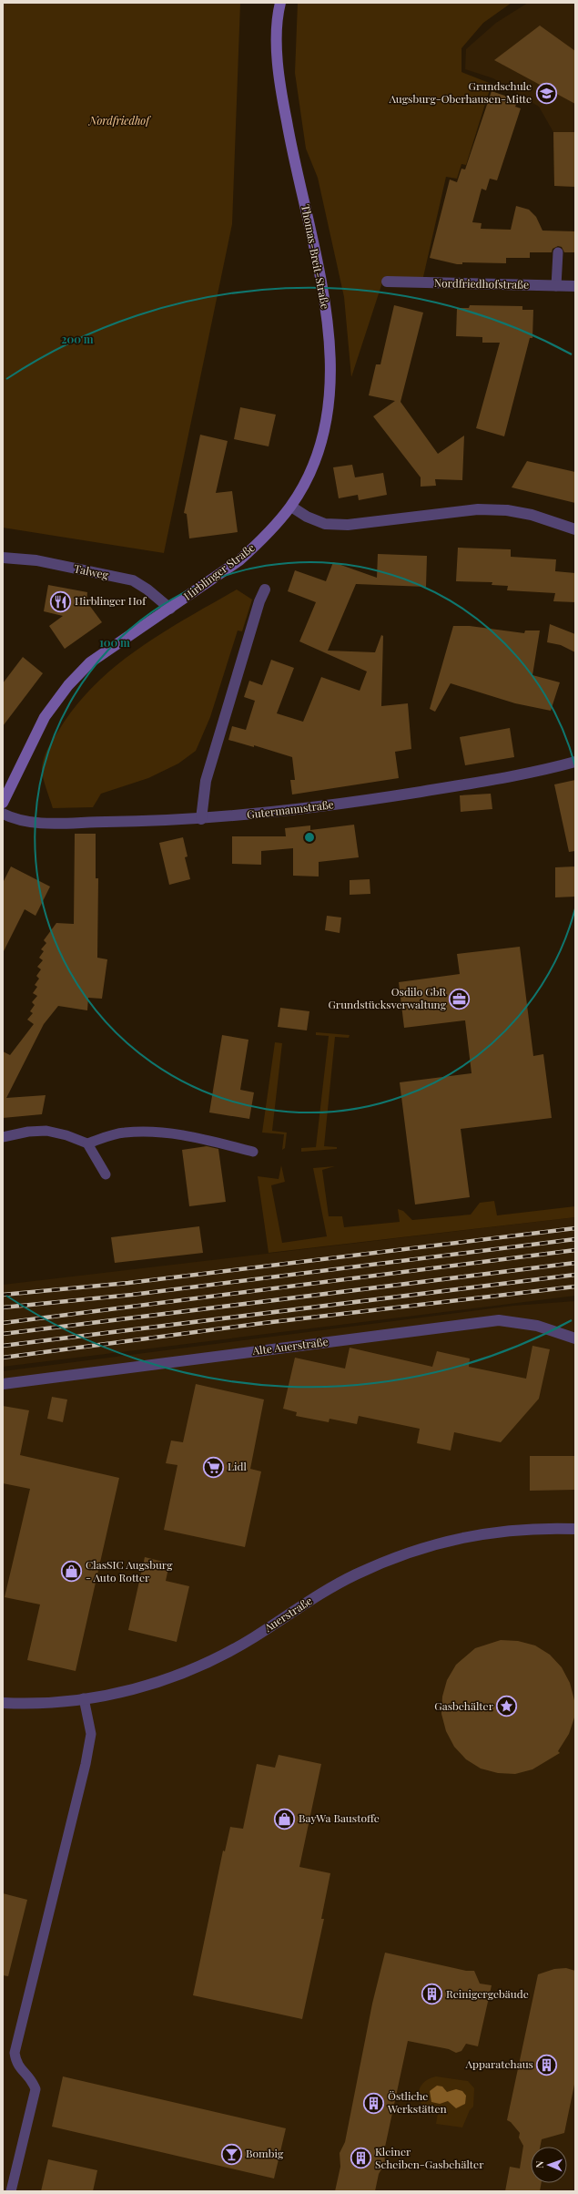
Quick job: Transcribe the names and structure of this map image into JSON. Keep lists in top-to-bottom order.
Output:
{
  "streets": {
    "main road": ["Thomas-Breit-Straße", "Hirblinger Straße"],
    "street": [
      "Nordfriedhofstraße",
      "Talweg",
      "Gutermannstraße",
      "Alte Auerstraße",
      "Auerstraße"
    ]
  },
  "crossings": [
    ["Thomas-Breit-Straße", "Hirblinger Straße"],
    ["Talweg", "Hirblinger Straße"]
  ],
  "parks": ["Nordfriedhof"],
  "places": {
    "school or university": ["Grundschule Augsburg-Oberhausen-Mitte"],
    "restaurant": ["Hirblinger Hof"],
    "office": ["Osdilo GbR Grundstücksverwaltung"],
    "supermarket": ["Lidl"],
    "shop": ["ClasSIC Augsburg - Auto Rotter", "BayWa Baustoffe"],
    "place": ["Gasbehälter"],
    "building": [
      "Reinigergebäude",
      "Apparatehaus",
      "Östliche Werkstätten",
      "Kleiner Scheiben-Gasbehälter"
    ],
    "bar": ["Bombig"]
  },
  "north": "left",
  "rings": ["200 m", "100 m"]
}
